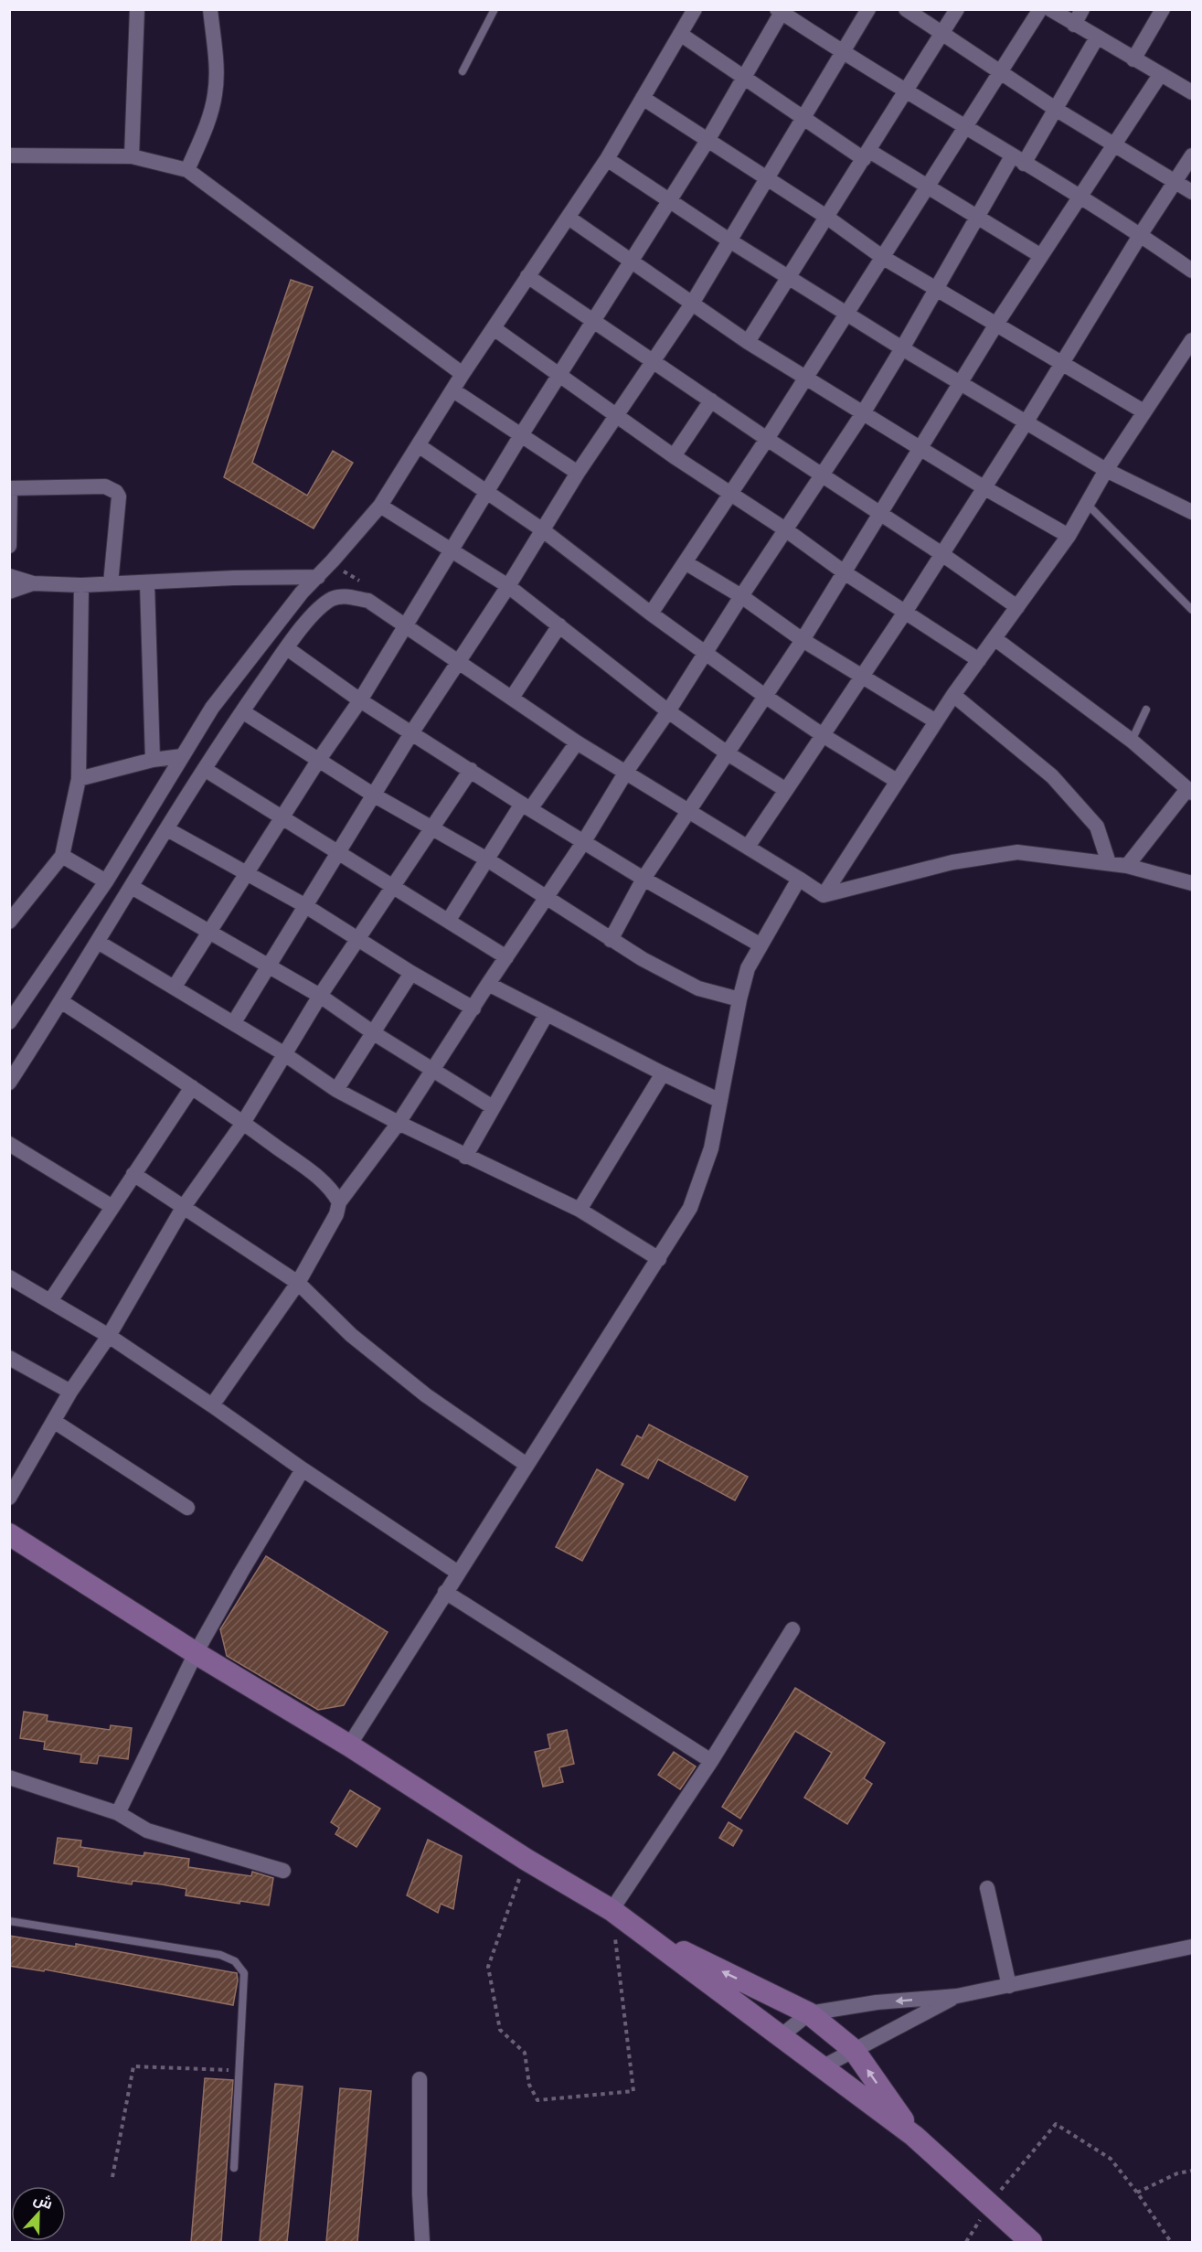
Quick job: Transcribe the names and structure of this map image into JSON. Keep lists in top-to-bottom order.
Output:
{
  "north": "top"
}
